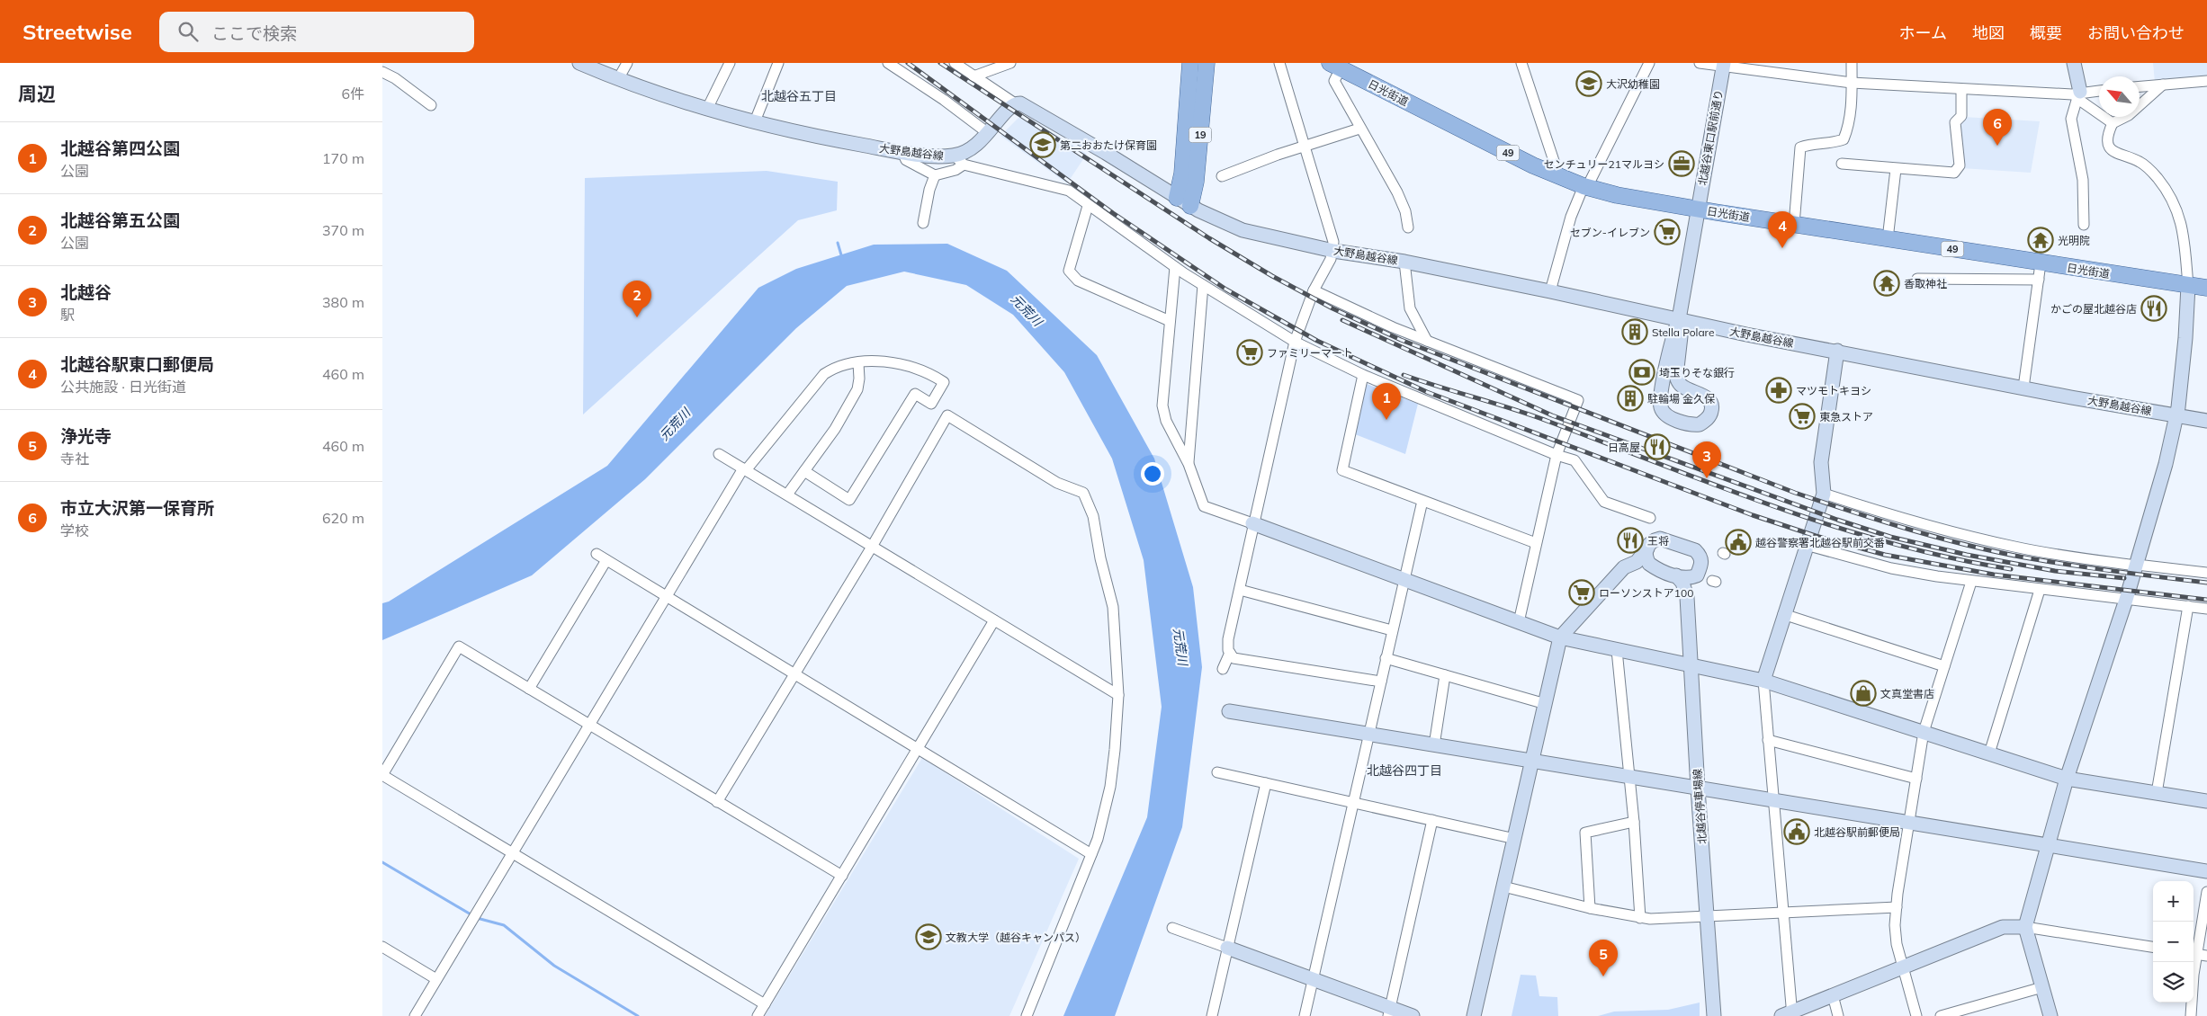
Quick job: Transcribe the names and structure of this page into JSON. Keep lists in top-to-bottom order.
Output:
{
  "streets": {
    "main road": ["日光街道", "19", "49"],
    "street": ["北越谷東口駅前通り", "大野島越谷線", "北越谷停車場線"]
  },
  "crossings": [
    ["日光街道", "北越谷東口駅前通り"],
    ["19", "大野島越谷線"],
    ["北越谷東口駅前通り", "大野島越谷線"]
  ],
  "districts": ["北越谷五丁目", "北越谷四丁目"],
  "water": ["元荒川"],
  "places": {
    "school or university": ["大沢幼稚園", "第二おおたけ保育園", "文教大学（越谷キャンパス）"],
    "office": ["センチュリー21マルヨシ"],
    "supermarket": [
      "セブン-イレブン",
      "ファミリーマート",
      "東急ストア",
      "ローソンストア100"
    ],
    "temple": ["光明院", "香取神社"],
    "restaurant": ["かごの屋北越谷店", "日高屋", "王将"],
    "building": ["Stella Polare", "駐輪場 金久保"],
    "bank": ["埼玉りそな銀行"],
    "pharmacy": ["マツモトキヨシ"],
    "public building": ["越谷警察署北越谷駅前交番", "北越谷駅前郵便局"],
    "shop": ["文真堂書店"]
  },
  "north": "top left",
  "page": {
    "header": "Streetwise",
    "search": "ここで検索",
    "nav": [
      "ホーム",
      "地図",
      "概要",
      "お問い合わせ"
    ],
    "heading": ["周辺", "6件"],
    "pins": [
      "6",
      "4",
      "2",
      "1",
      "3",
      "5"
    ],
    "list": [
      {
        "mark": "1",
        "name": "北越谷第四公園",
        "note": "公園",
        "value": "170 m"
      },
      {
        "mark": "2",
        "name": "北越谷第五公園",
        "note": "公園",
        "value": "370 m"
      },
      {
        "mark": "3",
        "name": "北越谷",
        "note": "駅",
        "value": "380 m"
      },
      {
        "mark": "4",
        "name": "北越谷駅東口郵便局",
        "note": "公共施設 · 日光街道",
        "value": "460 m"
      },
      {
        "mark": "5",
        "name": "浄光寺",
        "note": "寺社",
        "value": "460 m"
      },
      {
        "mark": "6",
        "name": "市立大沢第一保育所",
        "note": "学校",
        "value": "620 m"
      }
    ],
    "map_buttons": ["+", "−"]
  }
}
